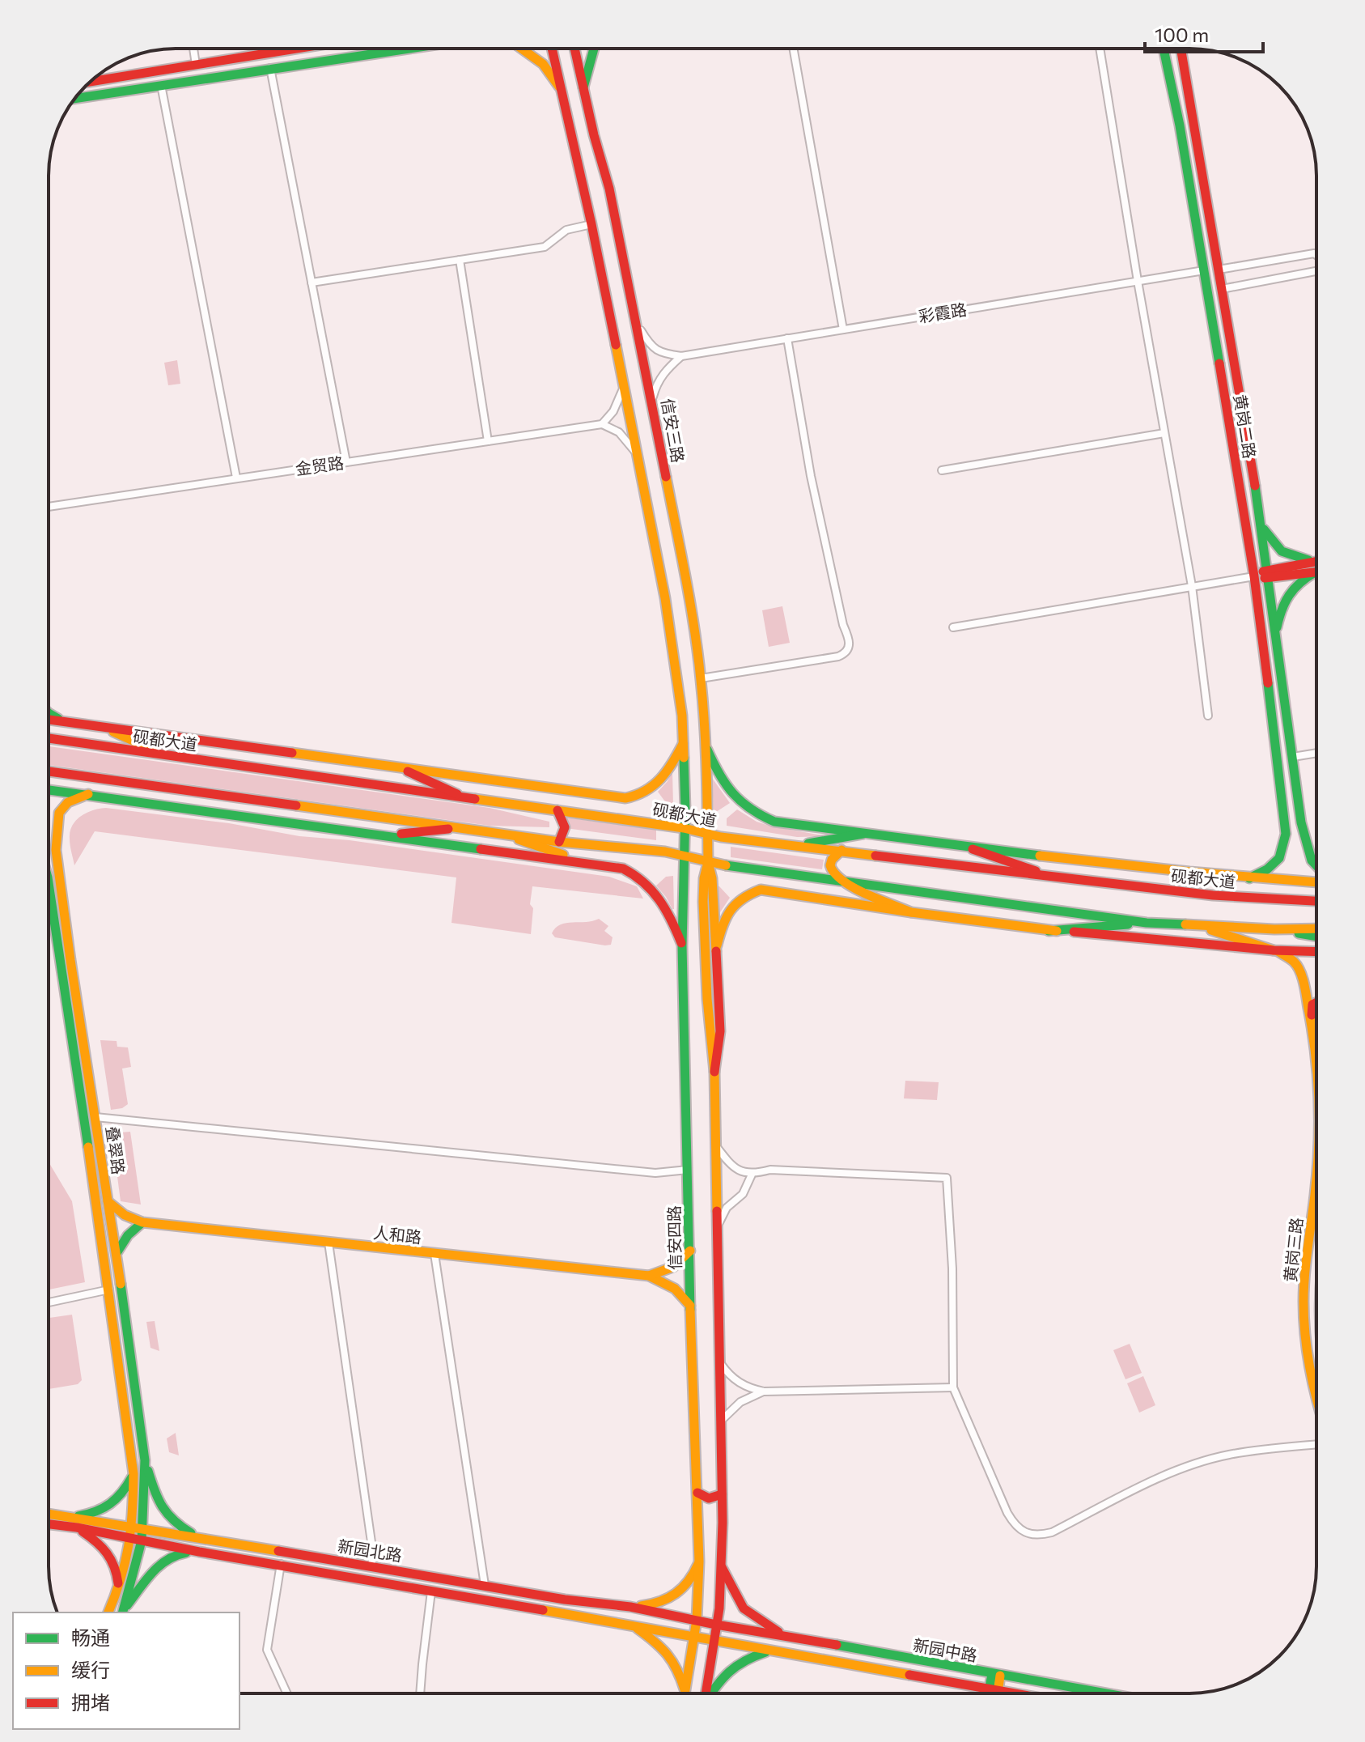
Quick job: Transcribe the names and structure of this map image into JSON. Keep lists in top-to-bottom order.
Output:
{
  "streets": {
    "main road": [
      "黄岗二路",
      "信安三路",
      "砚都大道",
      "叠翠路",
      "人和路",
      "信安四路",
      "黄岗三路",
      "新园北路",
      "新园中路"
    ],
    "street": ["彩霞路", "金贸路"]
  },
  "crossings": [
    ["彩霞路", "黄岗二路"],
    ["信安三路", "砚都大道"],
    ["砚都大道", "信安四路"],
    ["叠翠路", "新园北路"],
    ["信安四路", "新园北路"],
    ["新园北路", "新园中路"]
  ],
  "legend": ["畅通", "缓行", "拥堵"],
  "scale_bar": "100 m"
}
